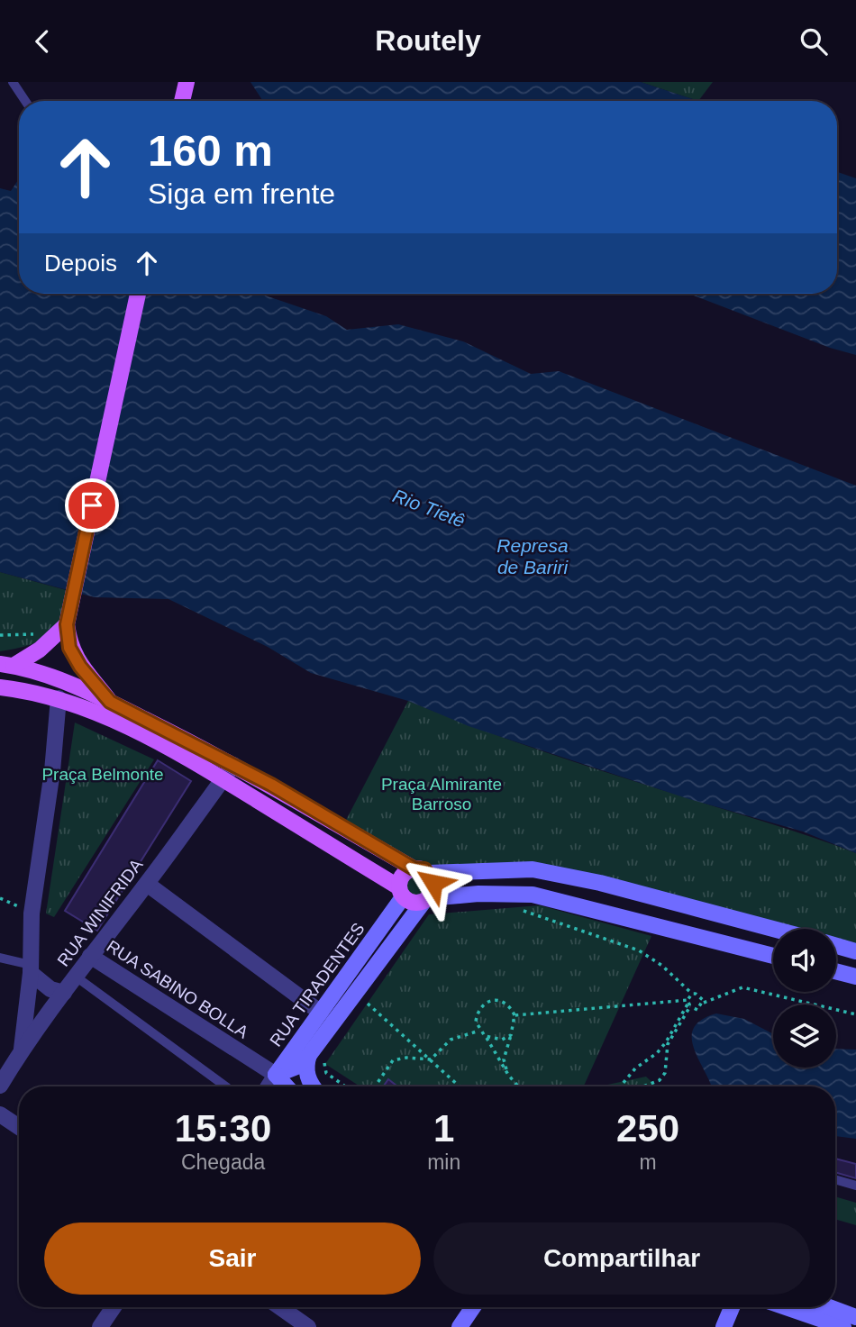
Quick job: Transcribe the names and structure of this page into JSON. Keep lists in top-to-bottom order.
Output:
{
  "streets": {
    "main road": ["RUA TIRADENTES", "RUA SABINO BOLLA"],
    "street": ["RUA WINIFRIDA"]
  },
  "crossings": [
    ["RUA WINIFRIDA", "RUA SABINO BOLLA"],
    ["RUA TIRADENTES", "RUA SABINO BOLLA"]
  ],
  "water": ["Rio Tietê", "Represa de Bariri"],
  "parks": ["Praça Belmonte", "Praça Almirante Barroso"],
  "page": {
    "header": "Routely",
    "turn": ["160 m", "Siga em frente"],
    "then": "Depois",
    "eta": [
      "15:30",
      "Chegada",
      "1",
      "min",
      "250",
      "m"
    ],
    "buttons": ["Sair", "Compartilhar"]
  }
}
